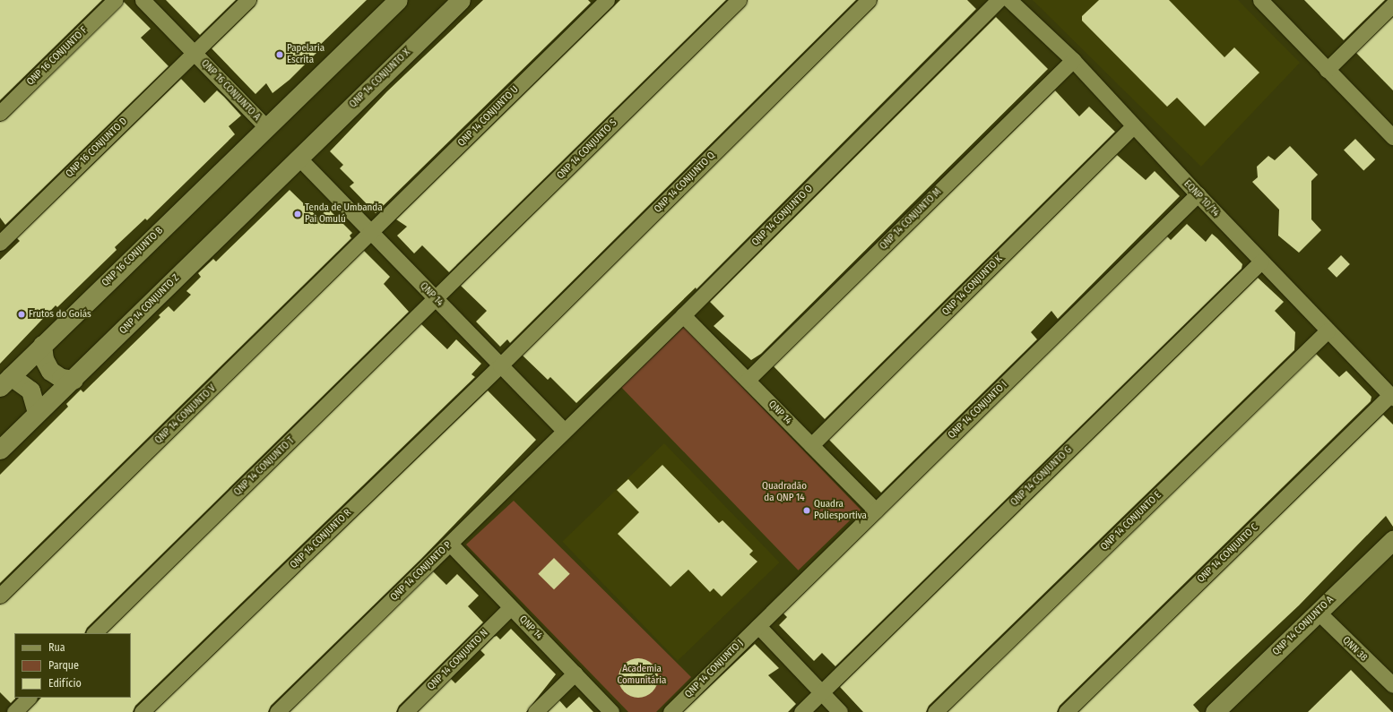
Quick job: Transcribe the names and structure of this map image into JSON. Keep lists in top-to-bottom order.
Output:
{
  "streets": {
    "street": [
      "QNP 16 CONJUNTO F",
      "QNP 14 CONJUNTO X",
      "QNP 16 CONJUNTO A",
      "QNP 14 CONJUNTO U",
      "QNP 16 CONJUNTO D",
      "QNP 14 CONJUNTO S",
      "QNP 14 CONJUNTO Q",
      "EQNP 10/14",
      "QNP 14 CONJUNTO O",
      "QNP 14 CONJUNTO M",
      "QNP 16 CONJUNTO B",
      "QNP 14 CONJUNTO K",
      "QNP 14",
      "QNP 14 CONJUNTO Z",
      "QNP 14 CONJUNTO I",
      "QNP 14 CONJUNTO V",
      "QNP 14 CONJUNTO T",
      "QNP 14 CONJUNTO G",
      "QNP 14 CONJUNTO E",
      "QNP 14 CONJUNTO R",
      "QNP 14 CONJUNTO C",
      "QNP 14 CONJUNTO P",
      "QNP 14 CONJUNTO A",
      "QNN 38",
      "QNP 14 CONJUNTO N",
      "QNP 14 CONJUNTO J"
    ]
  },
  "crossings": [
    ["QNP 14 CONJUNTO X", "QNP 14"],
    ["QNP 14 CONJUNTO X", "QNP 14 CONJUNTO Z"],
    ["QNP 16 CONJUNTO A", "QNP 16 CONJUNTO D"],
    ["QNP 16 CONJUNTO A", "QNP 16 CONJUNTO B"],
    ["QNP 14 CONJUNTO U", "QNP 14"],
    ["QNP 14 CONJUNTO U", "QNP 14 CONJUNTO V"],
    ["QNP 14 CONJUNTO S", "QNP 14"],
    ["QNP 14 CONJUNTO S", "QNP 14 CONJUNTO T"],
    ["QNP 14 CONJUNTO Q", "QNP 14"],
    ["QNP 14 CONJUNTO Q", "QNP 14 CONJUNTO R"],
    ["EQNP 10/14", "QNP 14 CONJUNTO M"],
    ["EQNP 10/14", "QNP 14 CONJUNTO K"],
    ["EQNP 10/14", "QNP 14 CONJUNTO I"],
    ["EQNP 10/14", "QNP 14 CONJUNTO G"],
    ["EQNP 10/14", "QNP 14 CONJUNTO E"],
    ["EQNP 10/14", "QNP 14 CONJUNTO C"],
    ["QNP 14 CONJUNTO O", "QNP 14"],
    ["QNP 14 CONJUNTO O", "QNP 14 CONJUNTO P"],
    ["QNP 14 CONJUNTO M", "QNP 14"],
    ["QNP 14 CONJUNTO K", "QNP 14"],
    ["QNP 14", "QNP 14 CONJUNTO Z"],
    ["QNP 14", "QNP 14 CONJUNTO I"],
    ["QNP 14", "QNP 14 CONJUNTO V"],
    ["QNP 14", "QNP 14 CONJUNTO T"],
    ["QNP 14", "QNP 14 CONJUNTO R"],
    ["QNP 14", "QNP 14 CONJUNTO P"],
    ["QNP 14", "QNP 14 CONJUNTO N"],
    ["QNP 14 CONJUNTO I", "QNP 14 CONJUNTO J"],
    ["QNP 14 CONJUNTO A", "QNN 38"]
  ],
  "parks": ["Quadradão da QNP 14", "Academia Comunitária"],
  "places": [
    "Papelaria Escrita",
    "Tenda de Umbanda Pai Omulú",
    "Frutos do Goiás",
    "Quadra Poliesportiva"
  ],
  "legend": ["Rua", "Parque", "Edifício"]
}
